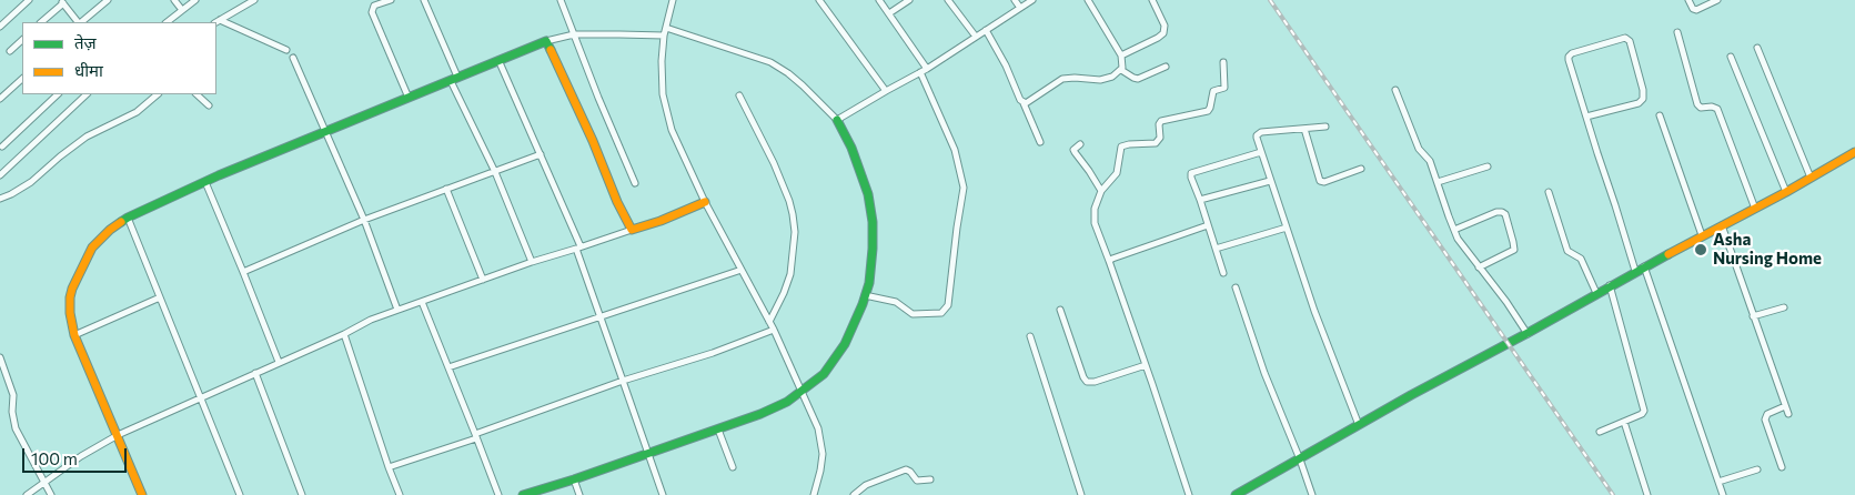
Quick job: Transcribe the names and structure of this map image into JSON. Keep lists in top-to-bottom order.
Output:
{
  "places": ["Asha Nursing Home"],
  "legend": ["तेज़", "धीमा"],
  "scale_bar": "100 m"
}
